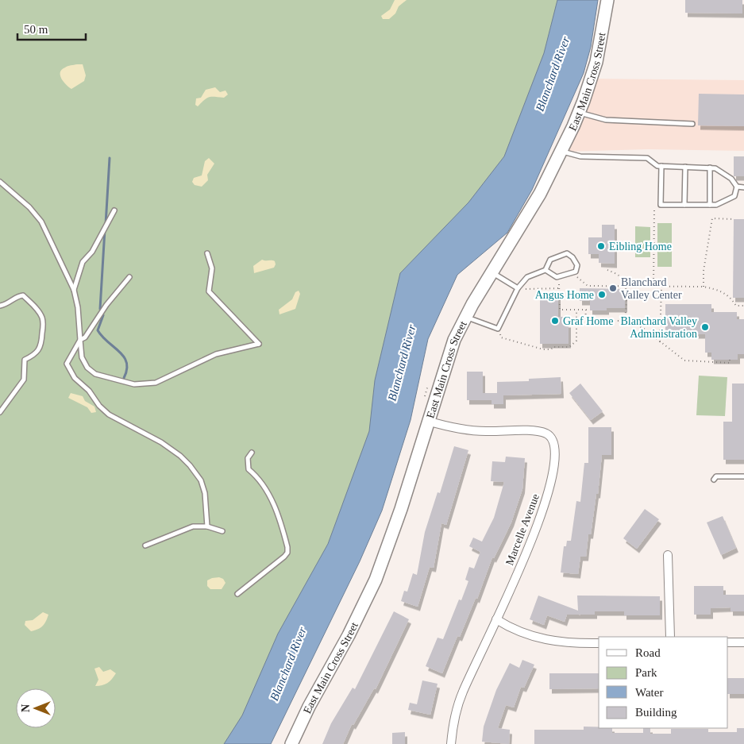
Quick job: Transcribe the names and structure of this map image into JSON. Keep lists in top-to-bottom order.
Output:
{
  "streets": {
    "main road": ["East Main Cross Street"],
    "street": ["Marcelle Avenue"]
  },
  "crossings": [
    ["East Main Cross Street", "Marcelle Avenue"]
  ],
  "water": ["Blanchard River"],
  "places": [
    "Eibling Home",
    "Blanchard Valley Center",
    "Angus Home",
    "Graf Home",
    "Blanchard Valley Administration"
  ],
  "legend": [
    "Road",
    "Park",
    "Water",
    "Building"
  ],
  "scale_bar": "50 m",
  "north": "left"
}
